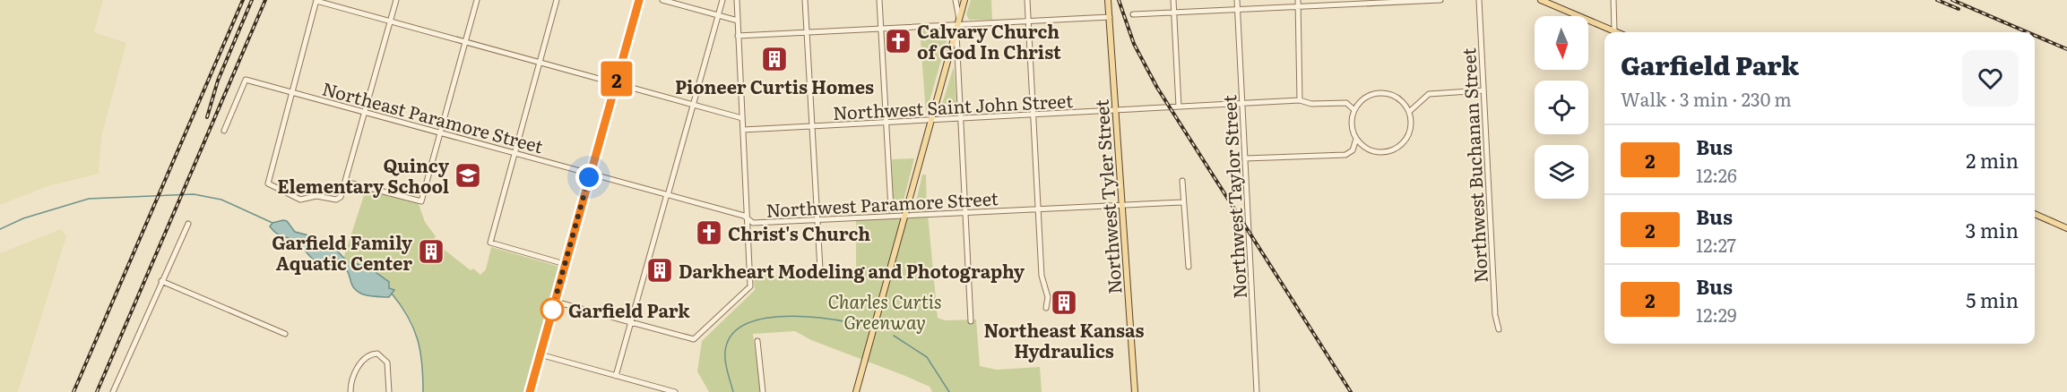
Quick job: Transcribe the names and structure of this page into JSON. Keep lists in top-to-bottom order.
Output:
{
  "streets": {
    "main road": ["Northwest Tyler Street"],
    "street": [
      "Northwest Saint John Street",
      "Northeast Paramore Street",
      "Northwest Buchanan Street",
      "Northwest Taylor Street",
      "Northwest Paramore Street"
    ]
  },
  "crossings": [
    ["Northwest Saint John Street", "Northwest Tyler Street"],
    ["Northwest Saint John Street", "Northwest Taylor Street"],
    ["Northeast Paramore Street", "Northwest Paramore Street"],
    ["Northwest Tyler Street", "Northwest Paramore Street"]
  ],
  "parks": ["Charles Curtis Greenway"],
  "places": {
    "church": ["Calvary Church of God In Christ", "Christ's Church"],
    "building": [
      "Pioneer Curtis Homes",
      "Garfield Family Aquatic Center",
      "Darkheart Modeling and Photography",
      "Northeast Kansas Hydraulics"
    ],
    "school or university": ["Quincy Elementary School"],
    "other": ["Garfield Park"]
  },
  "lines": ["bus line 2"],
  "north": "bottom",
  "page": {
    "on_map": "2",
    "heading": ["Garfield Park", "Walk · 3 min · 230 m"],
    "list": [
      {
        "mark": "2",
        "name": "Bus",
        "note": "12:26",
        "value": "2 min"
      },
      {
        "mark": "2",
        "name": "Bus",
        "note": "12:27",
        "value": "3 min"
      },
      {
        "mark": "2",
        "name": "Bus",
        "note": "12:29",
        "value": "5 min"
      }
    ]
  }
}
